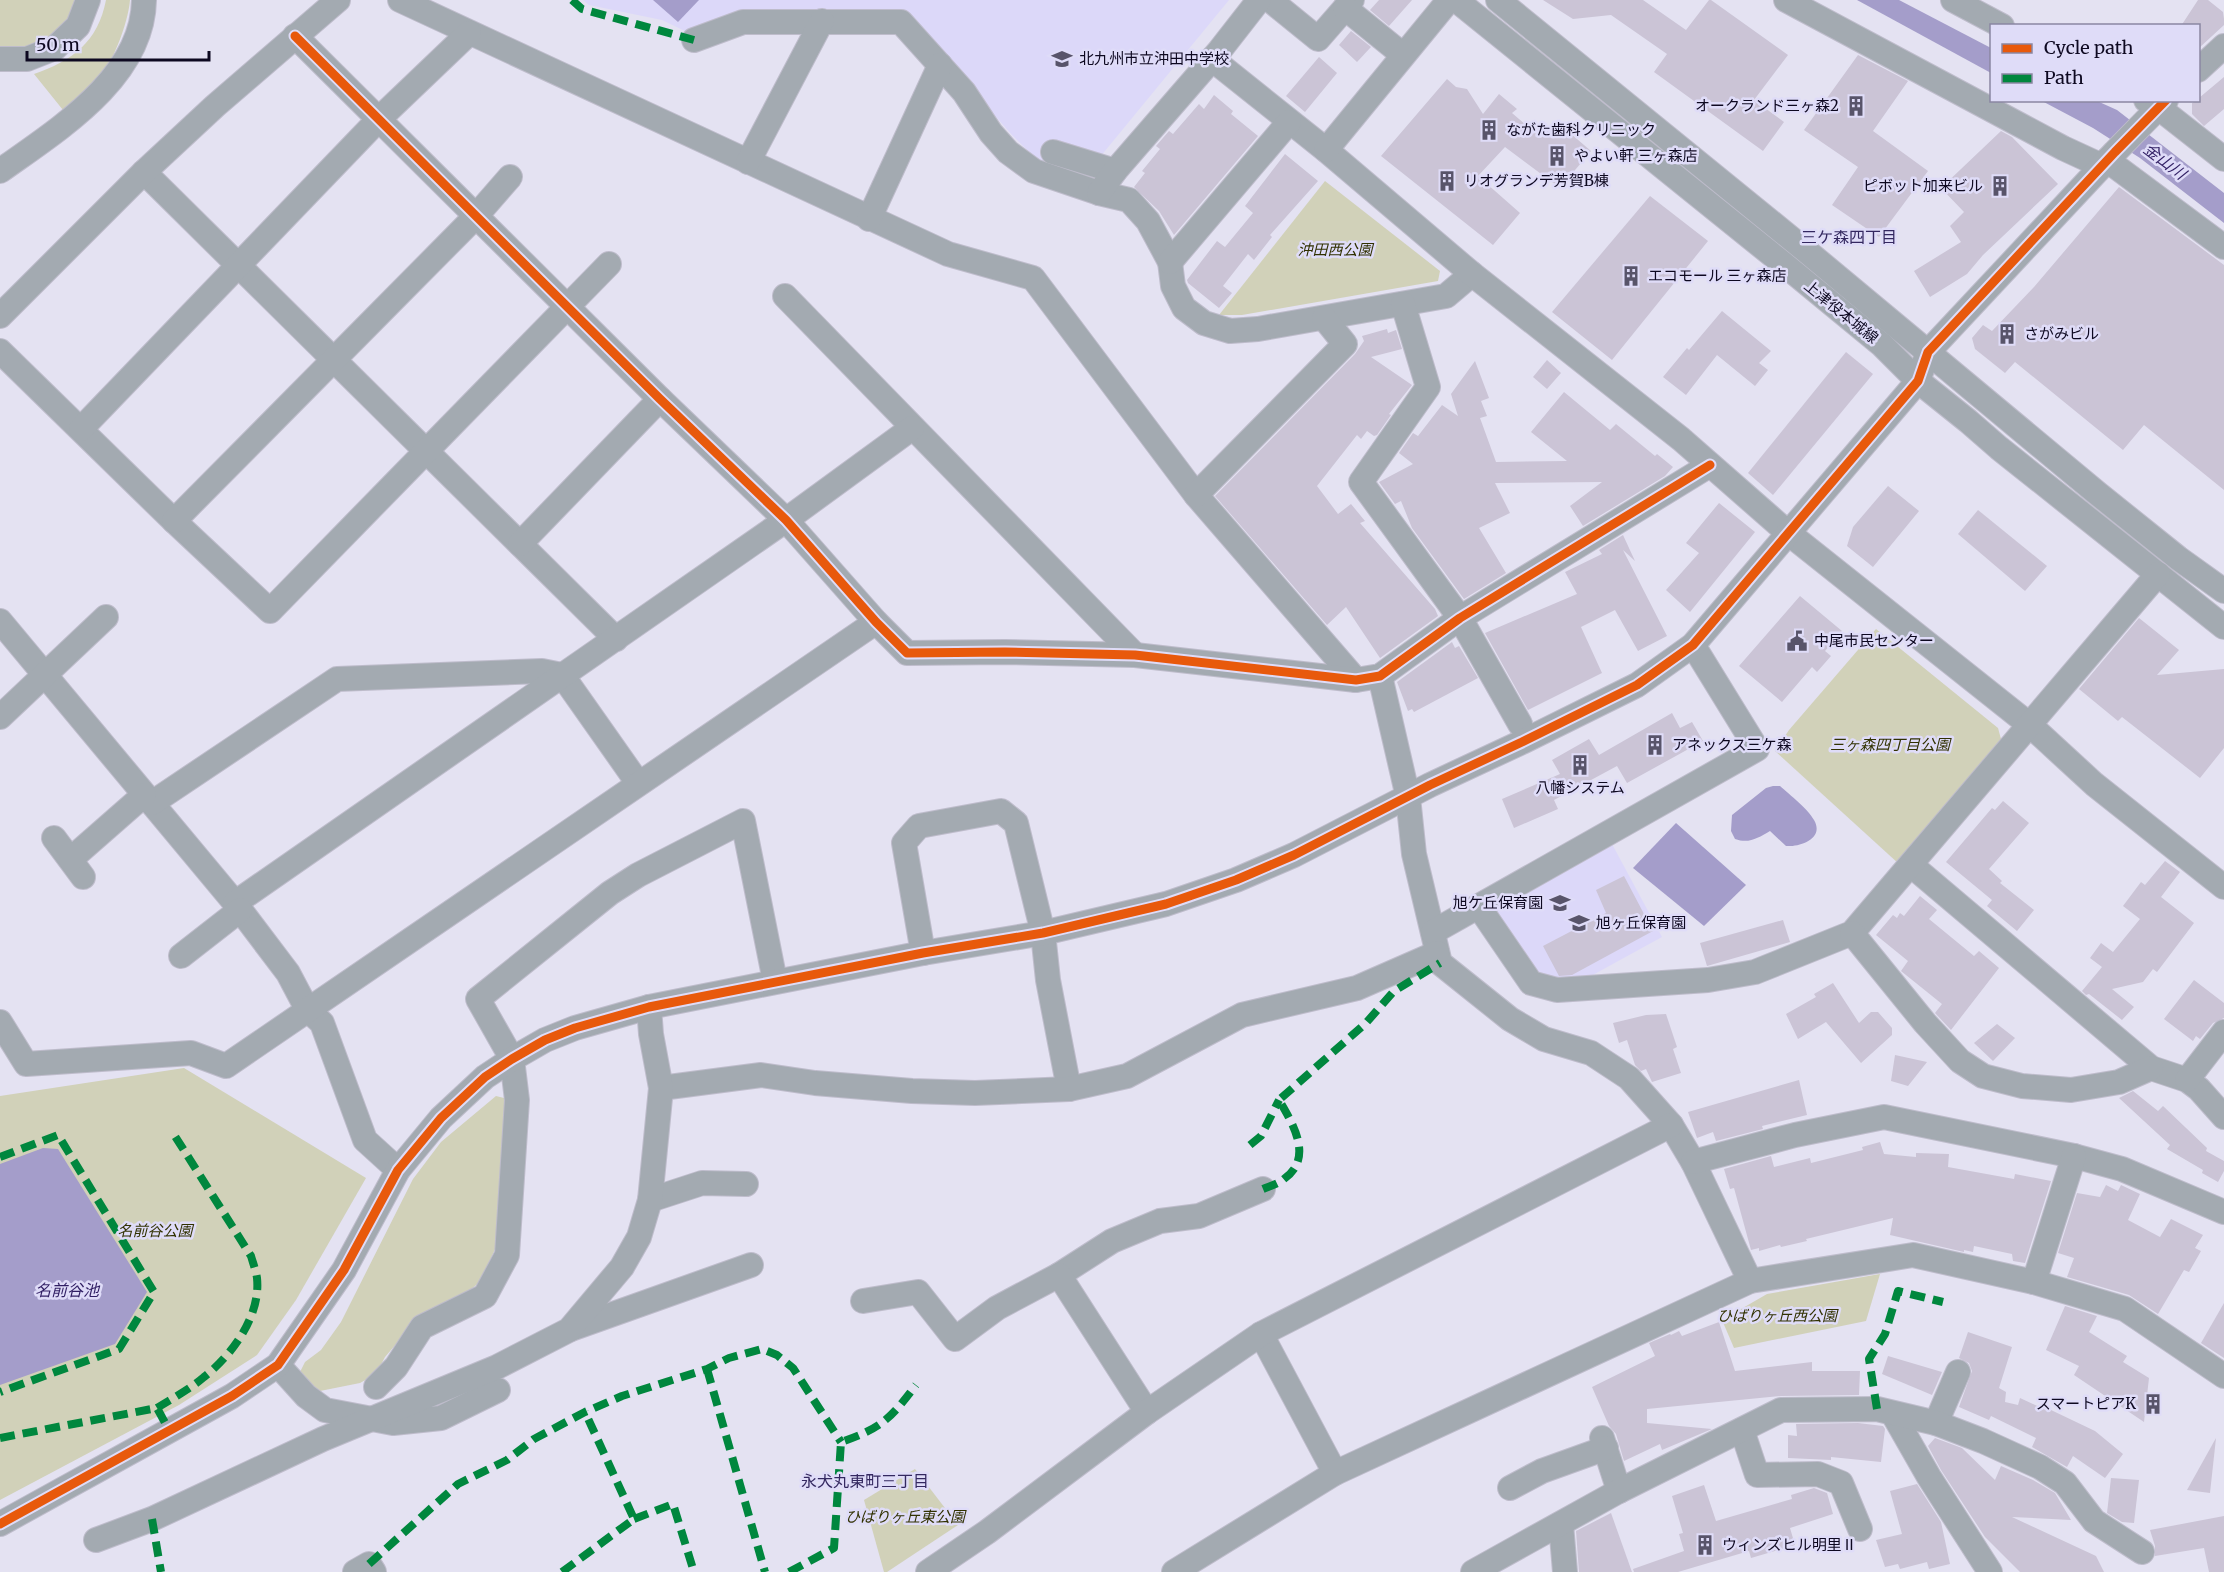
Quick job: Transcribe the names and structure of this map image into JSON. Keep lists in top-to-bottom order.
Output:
{
  "streets": {
    "street": ["上津役本城線"]
  },
  "districts": ["三ケ森四丁目", "永犬丸東町三丁目"],
  "water": ["金山川", "名前谷池"],
  "parks": [
    "沖田西公園",
    "三ヶ森四丁目公園",
    "名前谷公園",
    "ひばりヶ丘西公園",
    "ひばりヶ丘東公園"
  ],
  "places": {
    "school or university": ["北九州市立沖田中学校", "旭ケ丘保育園", "旭ヶ丘保育園"],
    "building": [
      "オークランド三ヶ森2",
      "ながた歯科クリニック",
      "やよい軒 三ヶ森店",
      "リオグランデ芳賀B棟",
      "ピボット加来ビル",
      "エコモール 三ヶ森店",
      "さがみビル",
      "アネックス三ケ森",
      "八幡システム",
      "スマートピアK",
      "ウィンズヒル明里Ⅱ"
    ],
    "public building": ["中尾市民センター"]
  },
  "legend": ["Cycle path", "Path"],
  "scale_bar": "50 m"
}
